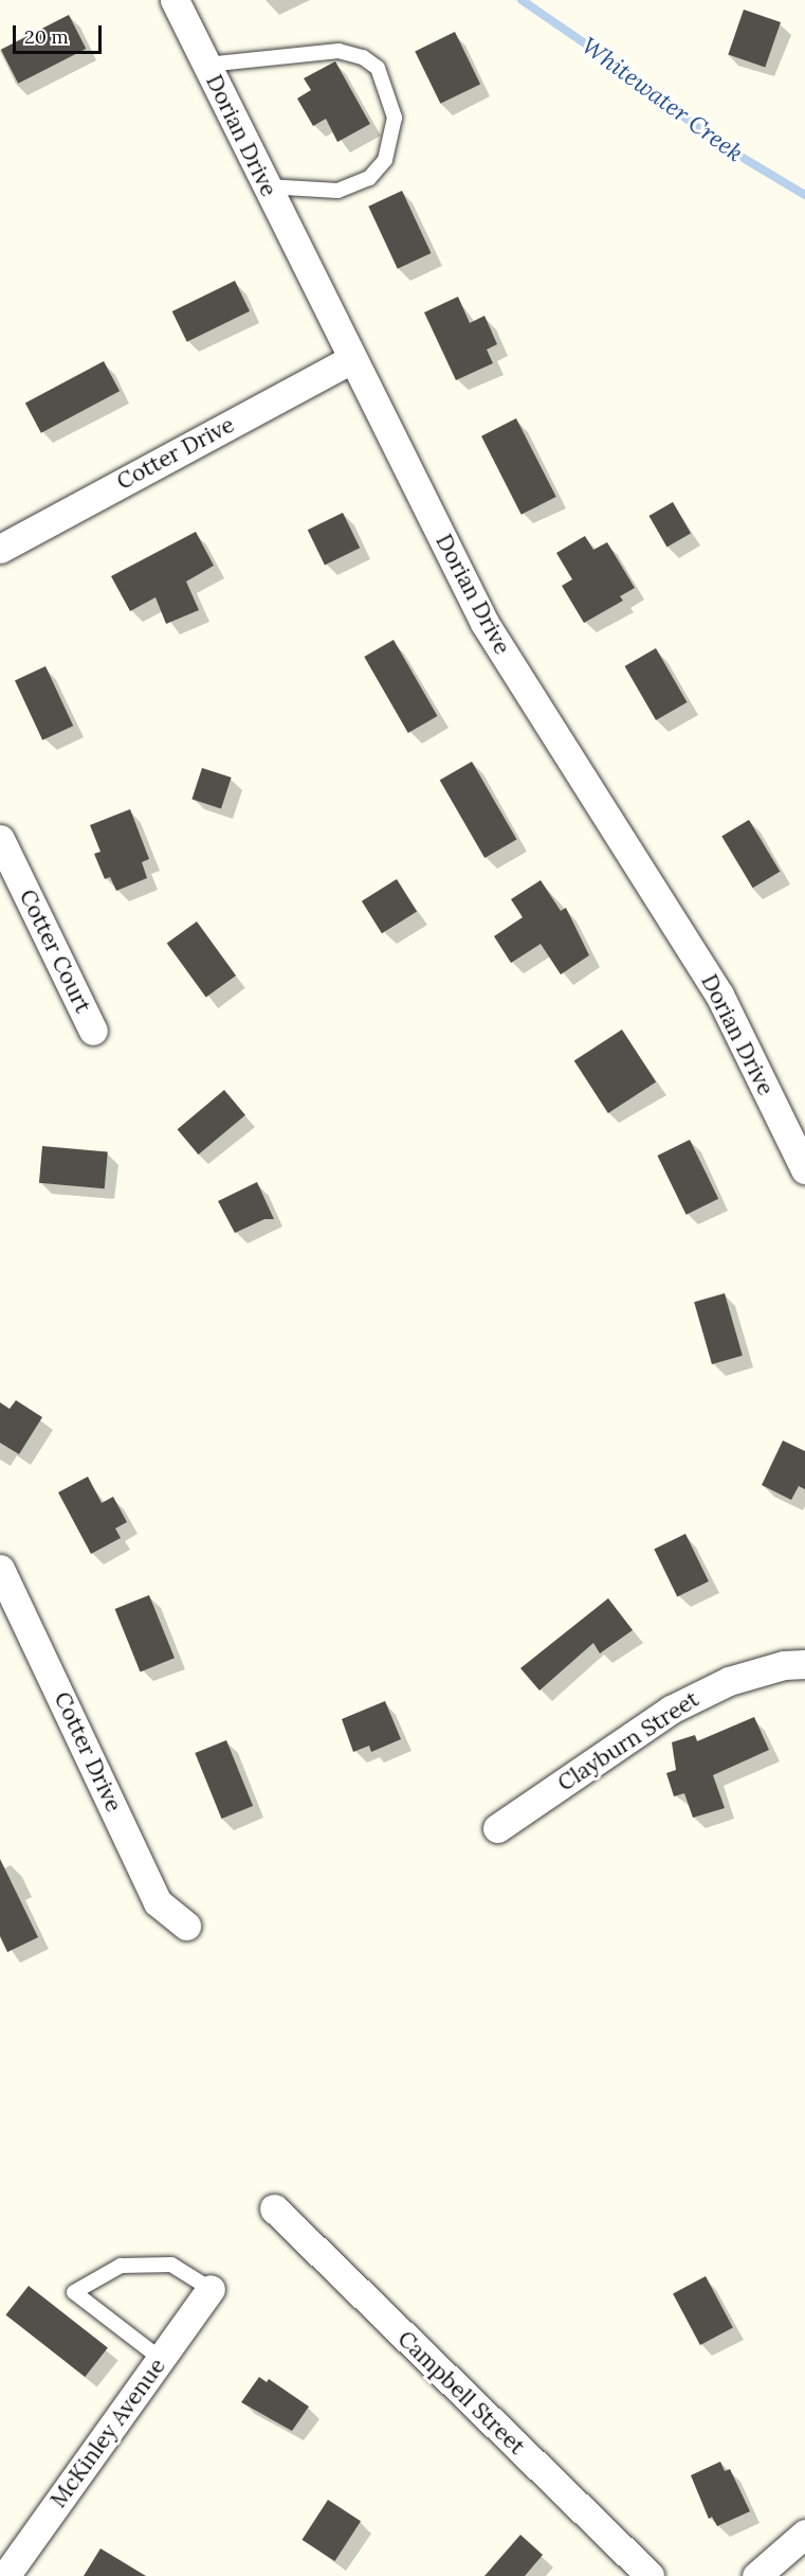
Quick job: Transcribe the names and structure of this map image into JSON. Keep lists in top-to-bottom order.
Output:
{
  "streets": {
    "street": [
      "Dorian Drive",
      "Cotter Drive",
      "Cotter Court",
      "Clayburn Street",
      "Campbell Street",
      "McKinley Avenue"
    ]
  },
  "crossings": [
    ["Dorian Drive", "Cotter Drive"]
  ],
  "water": ["Whitewater Creek"],
  "scale_bar": "20 m"
}
